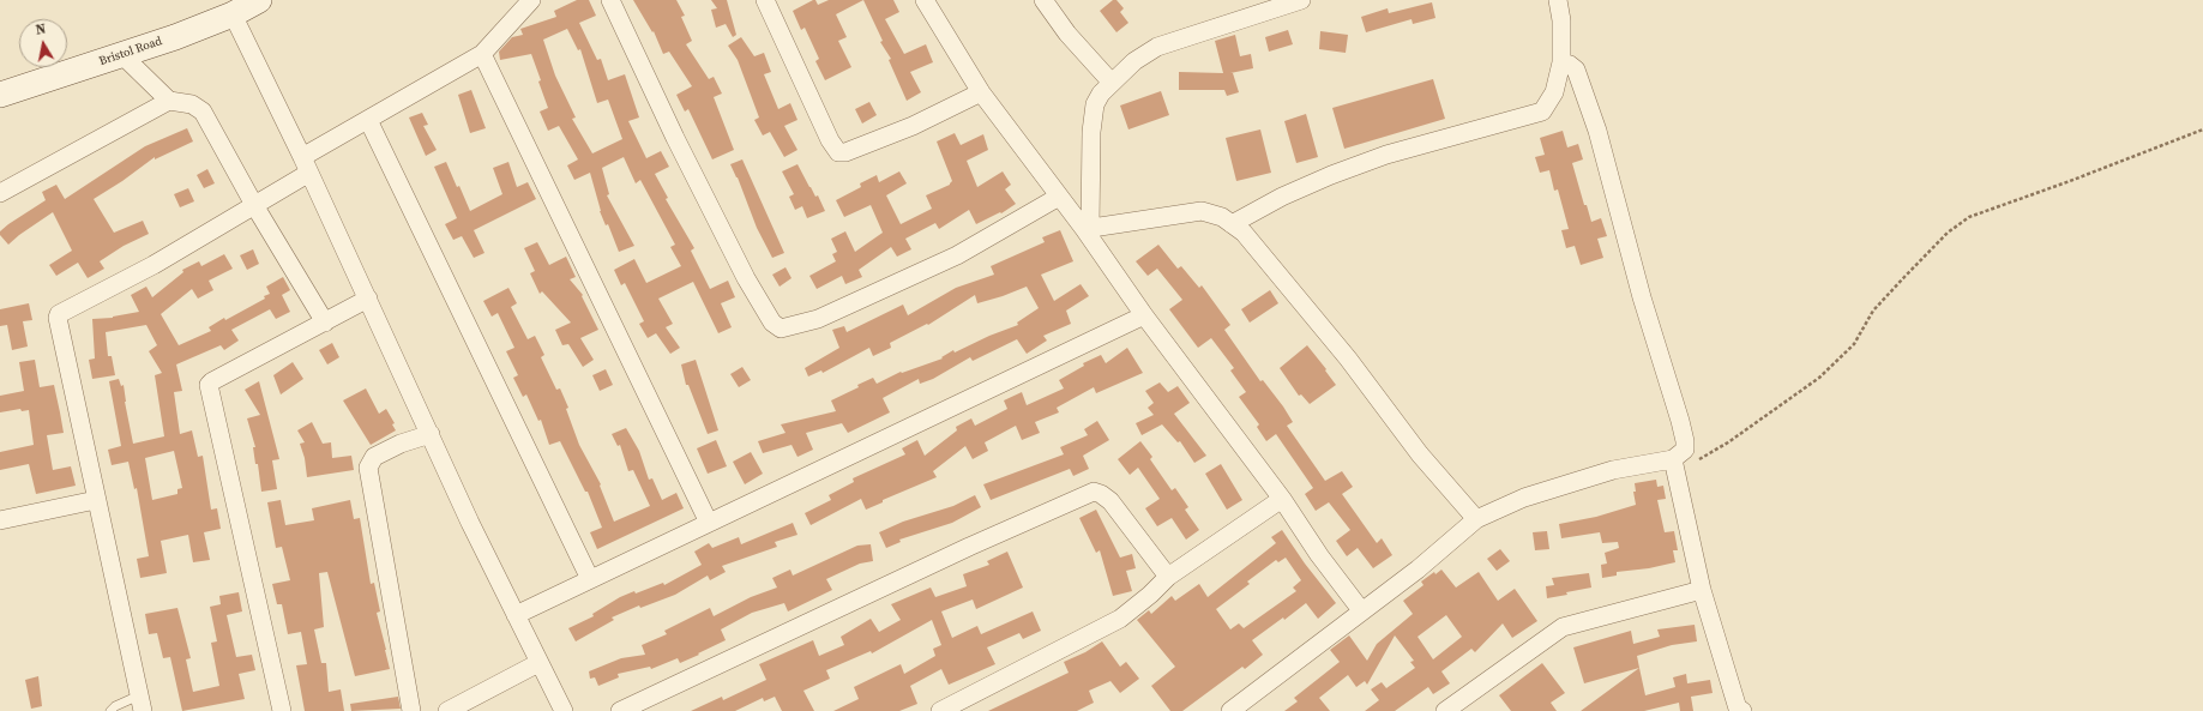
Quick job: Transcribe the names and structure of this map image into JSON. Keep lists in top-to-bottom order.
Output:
{
  "streets": {
    "street": ["Bristol Road"]
  },
  "north": "top"
}
